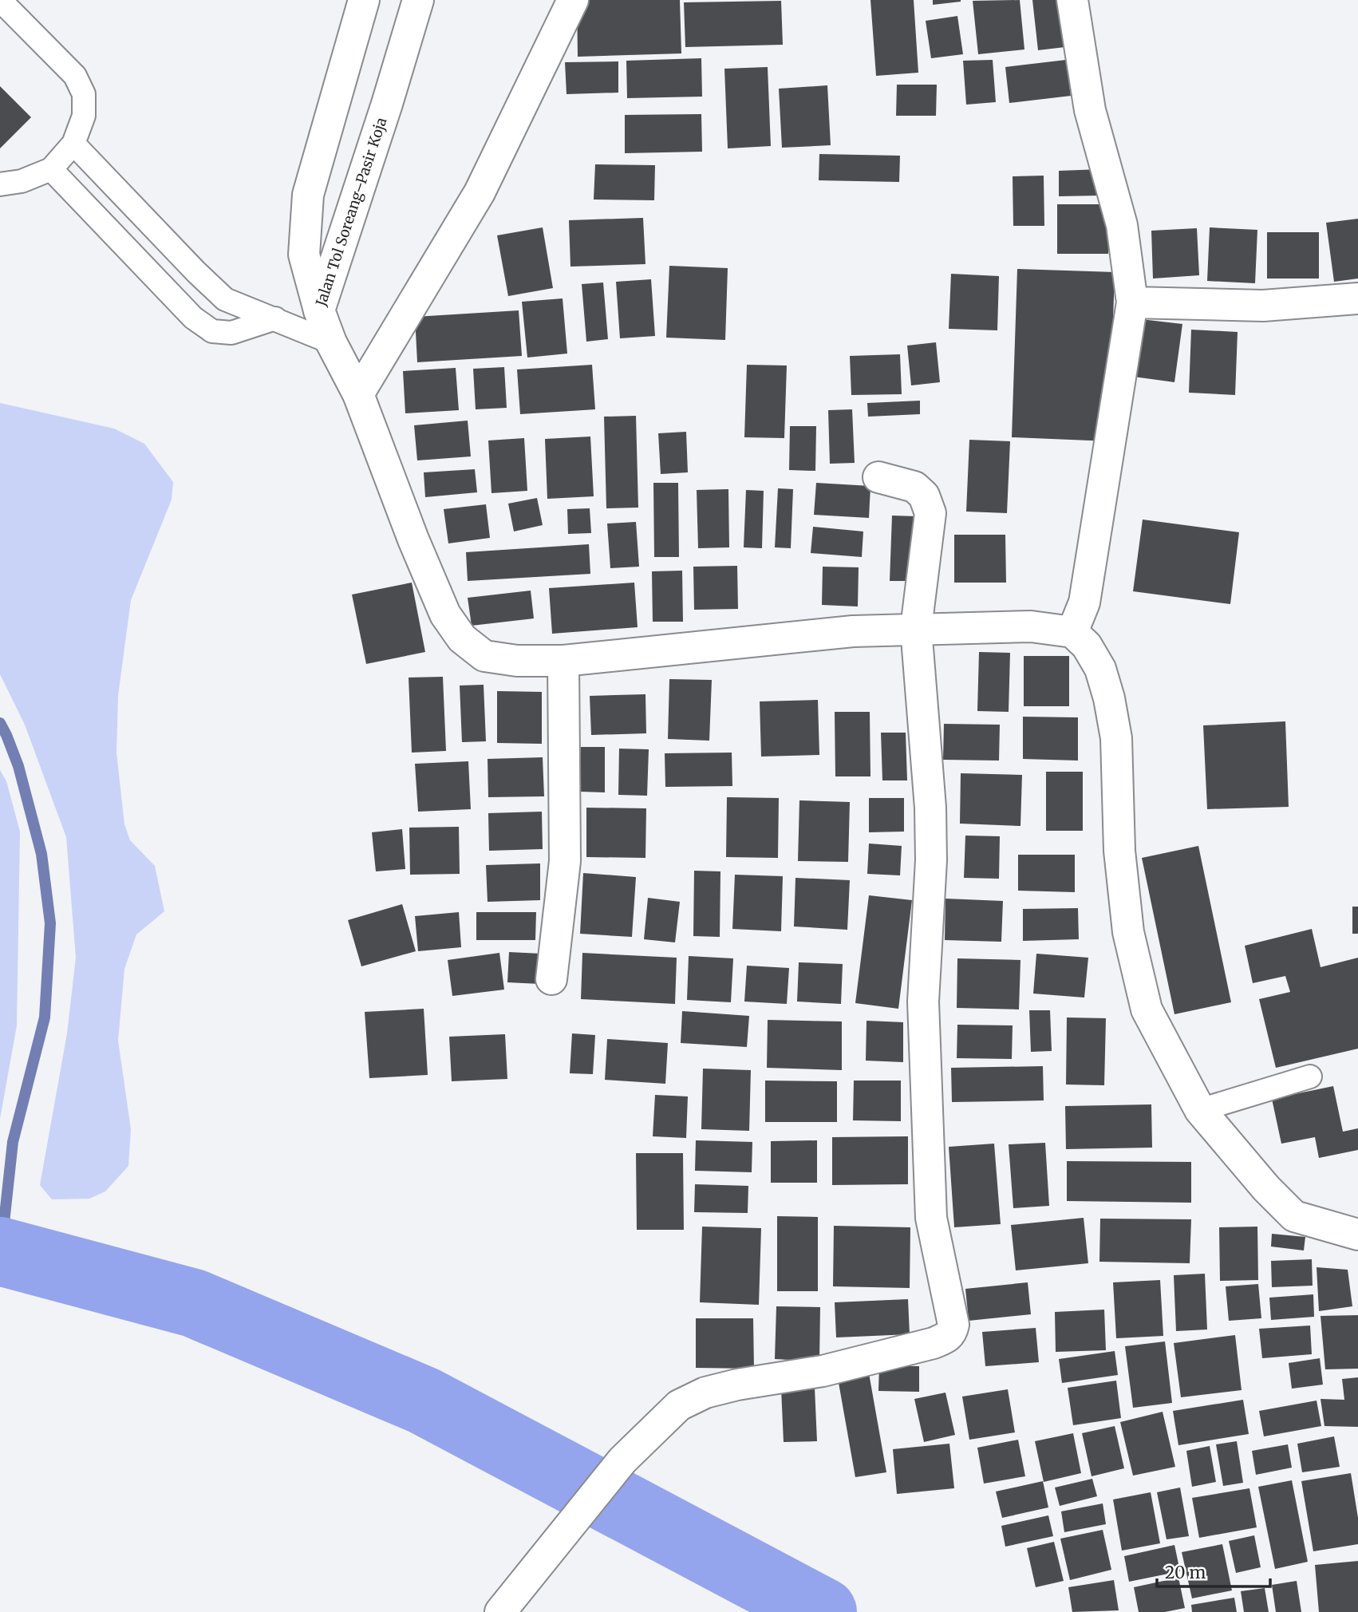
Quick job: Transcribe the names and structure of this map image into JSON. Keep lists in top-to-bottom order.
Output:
{
  "streets": {
    "street": ["Jalan Tol Soreang–Pasir Koja"]
  },
  "scale_bar": "20 m"
}
